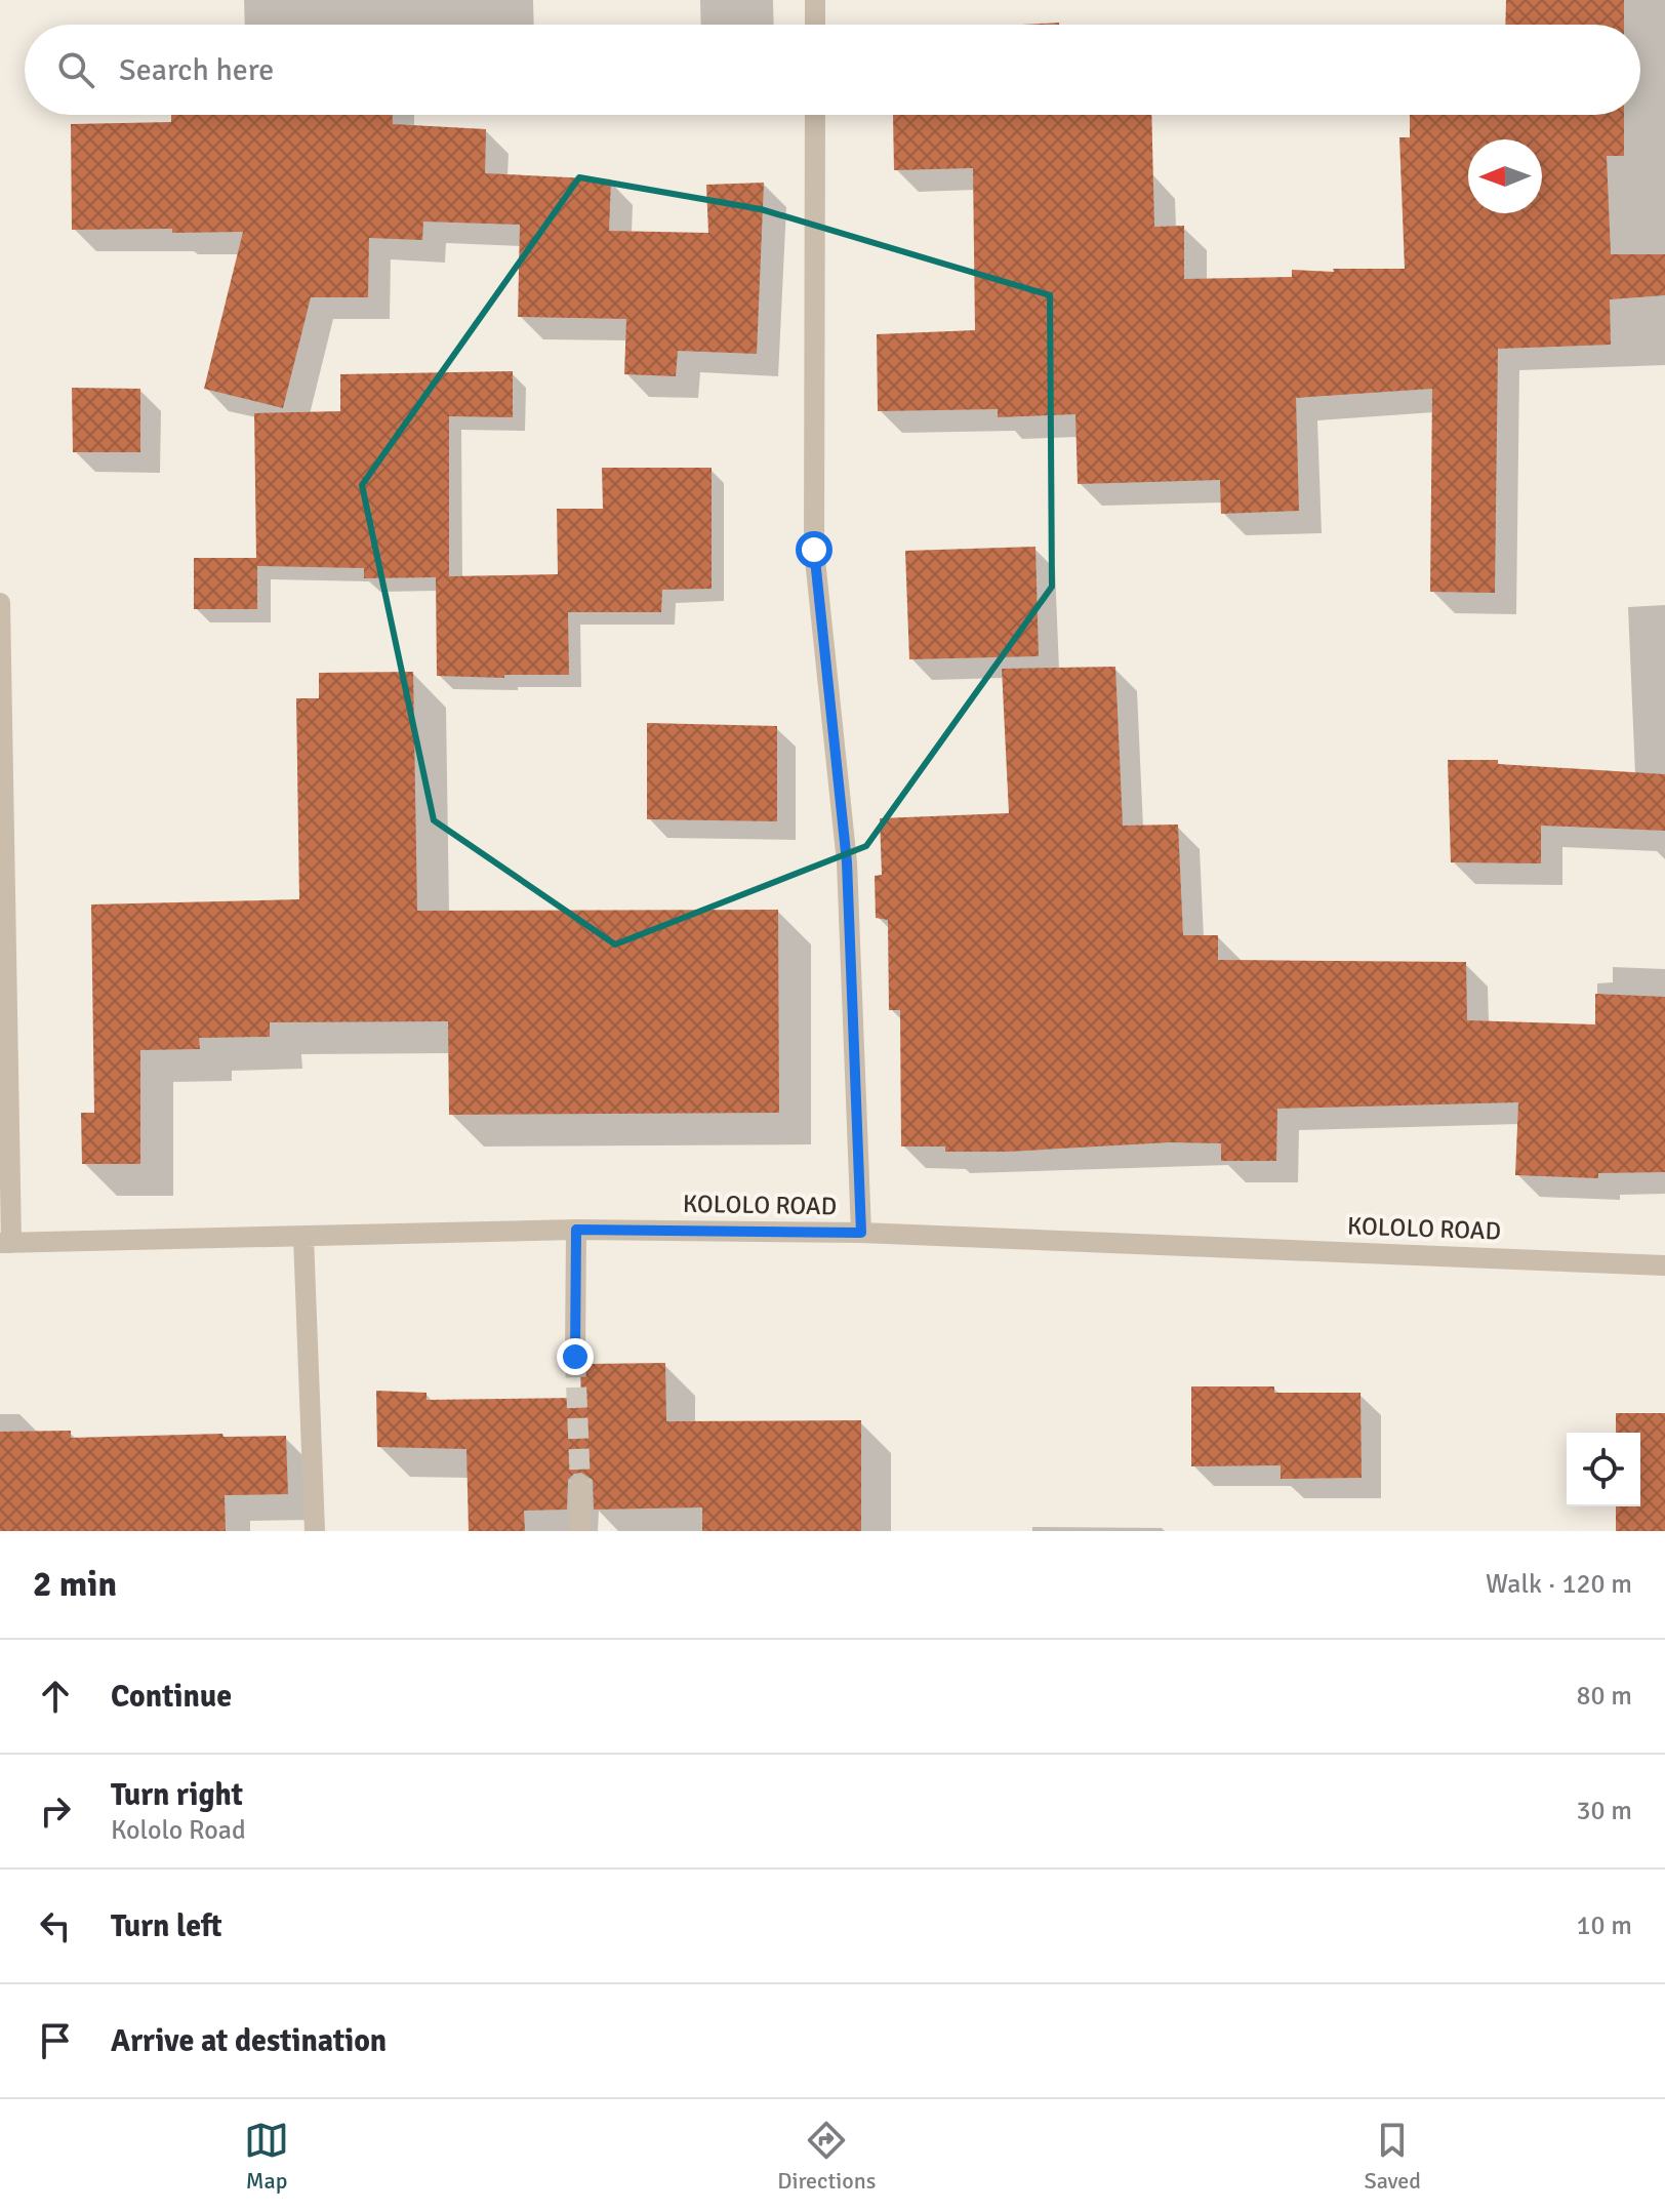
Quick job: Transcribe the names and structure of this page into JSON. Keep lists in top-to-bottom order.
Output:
{
  "streets": {
    "street": ["KOLOLO ROAD"]
  },
  "north": "left",
  "page": {
    "search": "Search here",
    "heading": ["2 min", "Walk · 120 m"],
    "list": [
      ["Continue", "80 m"],
      ["Turn right", "Kololo Road", "30 m"],
      ["Turn left", "10 m"],
      "Arrive at destination"
    ],
    "nav": ["Map", "Directions", "Saved"]
  }
}
